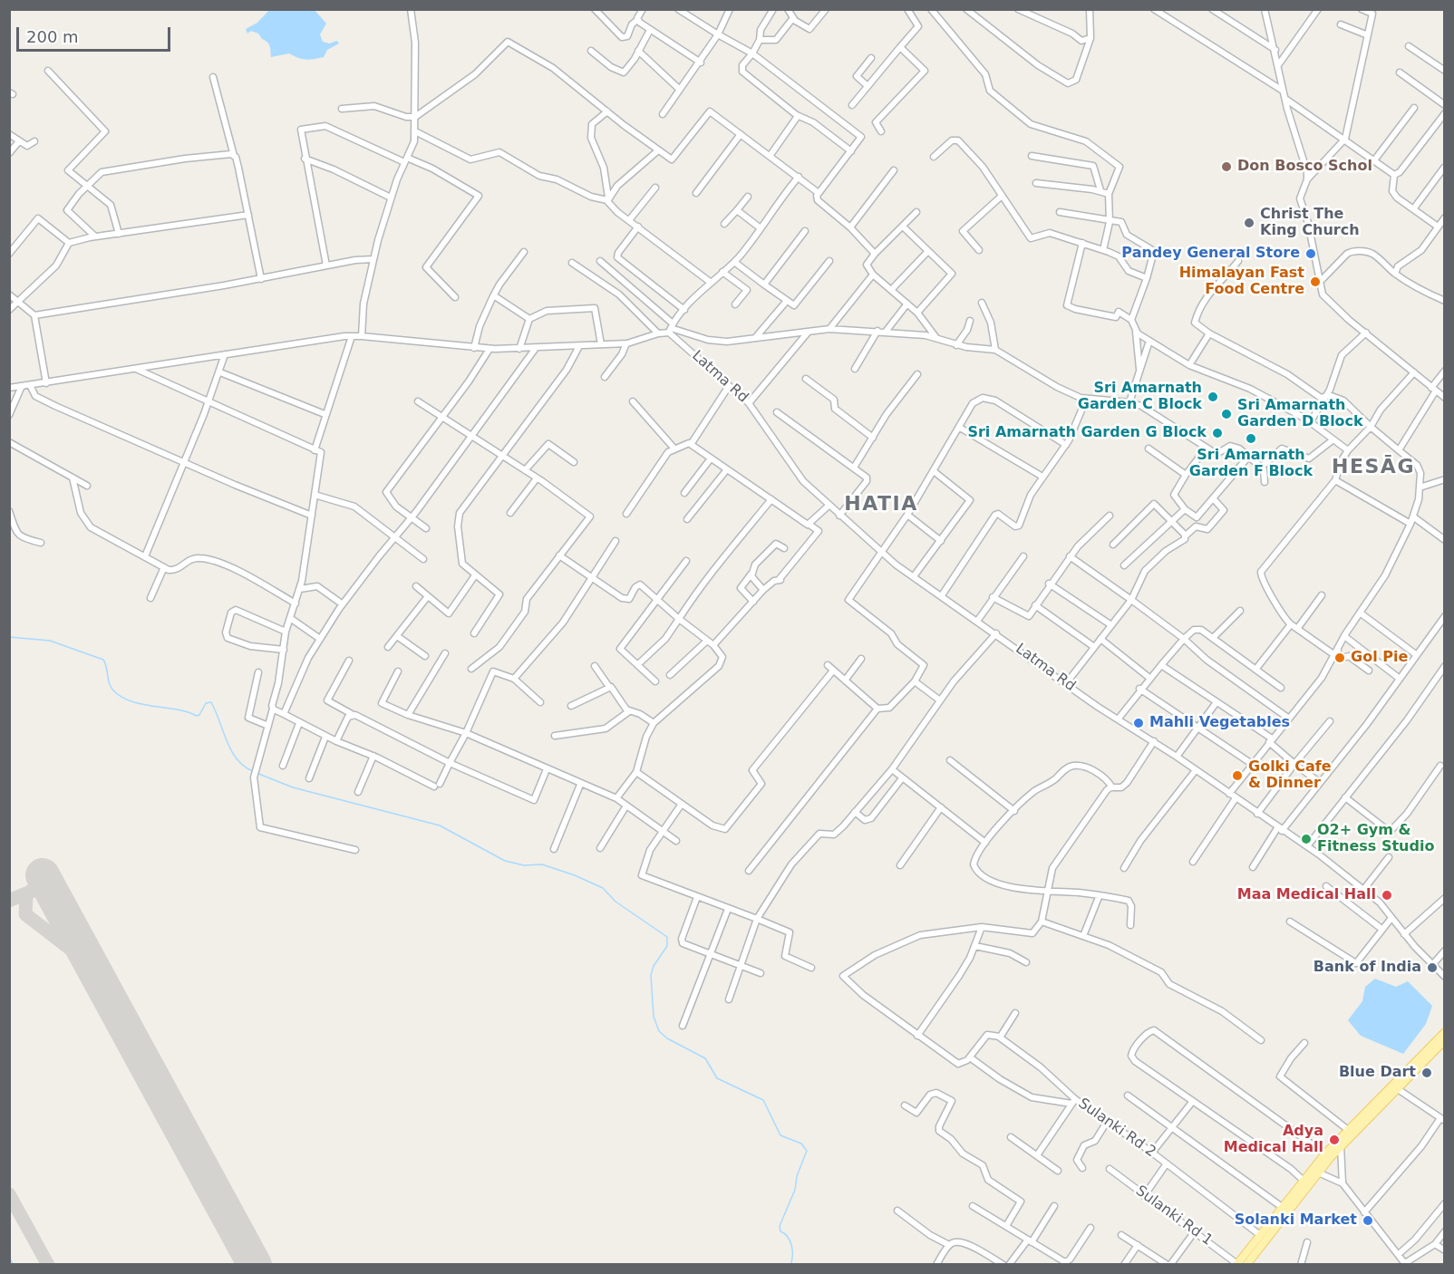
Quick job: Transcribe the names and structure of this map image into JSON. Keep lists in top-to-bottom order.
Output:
{
  "streets": {
    "street": ["Latma Rd", "Sulanki Rd 2", "Sulanki Rd 1"]
  },
  "districts": ["HESĀG", "HATIA"],
  "places": [
    "Don Bosco Schol",
    "Christ The King Church",
    "Pandey General Store",
    "Himalayan Fast Food Centre",
    "Sri Amarnath Garden C Block",
    "Sri Amarnath Garden D Block",
    "Sri Amarnath Garden G Block",
    "Sri Amarnath Garden F Block",
    "Gol Pie",
    "Mahli Vegetables",
    "Golki Cafe & Dinner",
    "O2+ Gym & Fitness Studio",
    "Maa Medical Hall",
    "Bank of India",
    "Blue Dart",
    "Adya Medical Hall",
    "Solanki Market"
  ],
  "scale_bar": "200 m"
}
